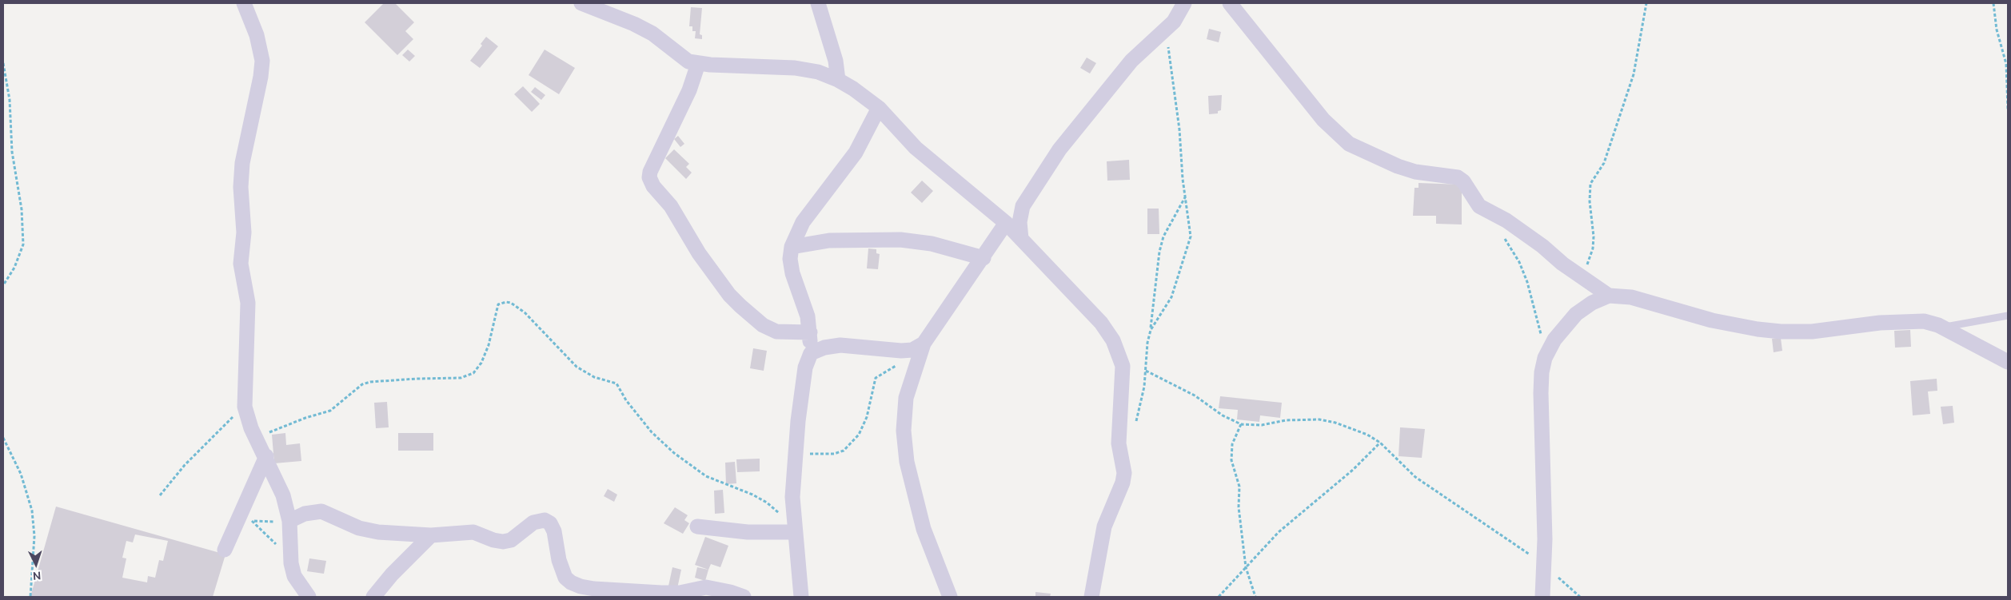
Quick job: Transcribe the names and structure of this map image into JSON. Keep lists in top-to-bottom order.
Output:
{
  "north": "bottom"
}
